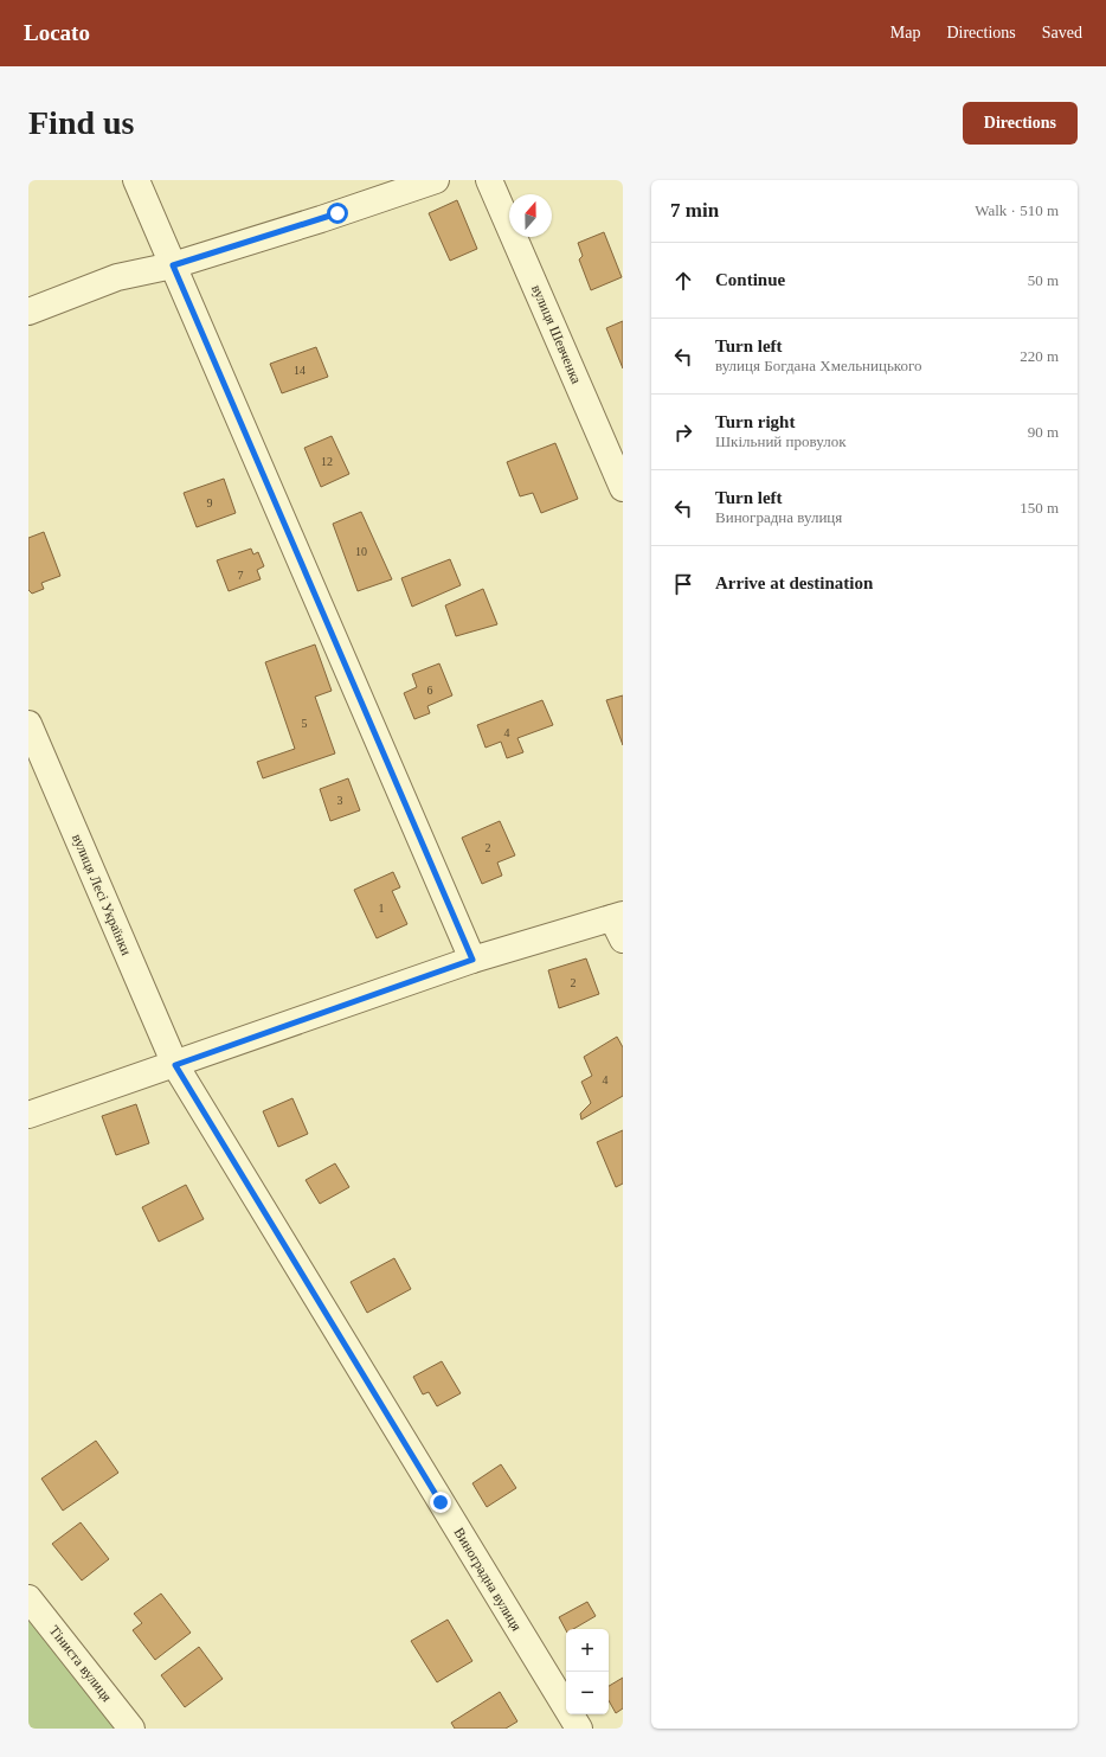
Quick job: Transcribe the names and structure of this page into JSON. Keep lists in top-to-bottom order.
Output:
{
  "streets": {
    "street": [
      "вулиця Шевченка",
      "вулиця Лесі Українки",
      "Виноградна вулиця",
      "Тіниста вулиця"
    ]
  },
  "crossings": [
    ["вулиця Лесі Українки", "Виноградна вулиця"]
  ],
  "house_numbers": [
    "14",
    "12",
    "9",
    "10",
    "7",
    "6",
    "5",
    "4",
    "3",
    "2",
    "1",
    "2",
    "4"
  ],
  "north": "top",
  "page": {
    "header": "Locato",
    "nav": ["Map", "Directions", "Saved"],
    "buttons": "Directions",
    "title": "Find us",
    "heading": ["7 min", "Walk · 510 m"],
    "list": [
      ["Continue", "50 m"],
      ["Turn left", "вулиця Богдана Хмельницького", "220 m"],
      ["Turn right", "Шкільний провулок", "90 m"],
      ["Turn left", "Виноградна вулиця", "150 m"],
      "Arrive at destination"
    ],
    "map_buttons": ["+", "−"]
  }
}
